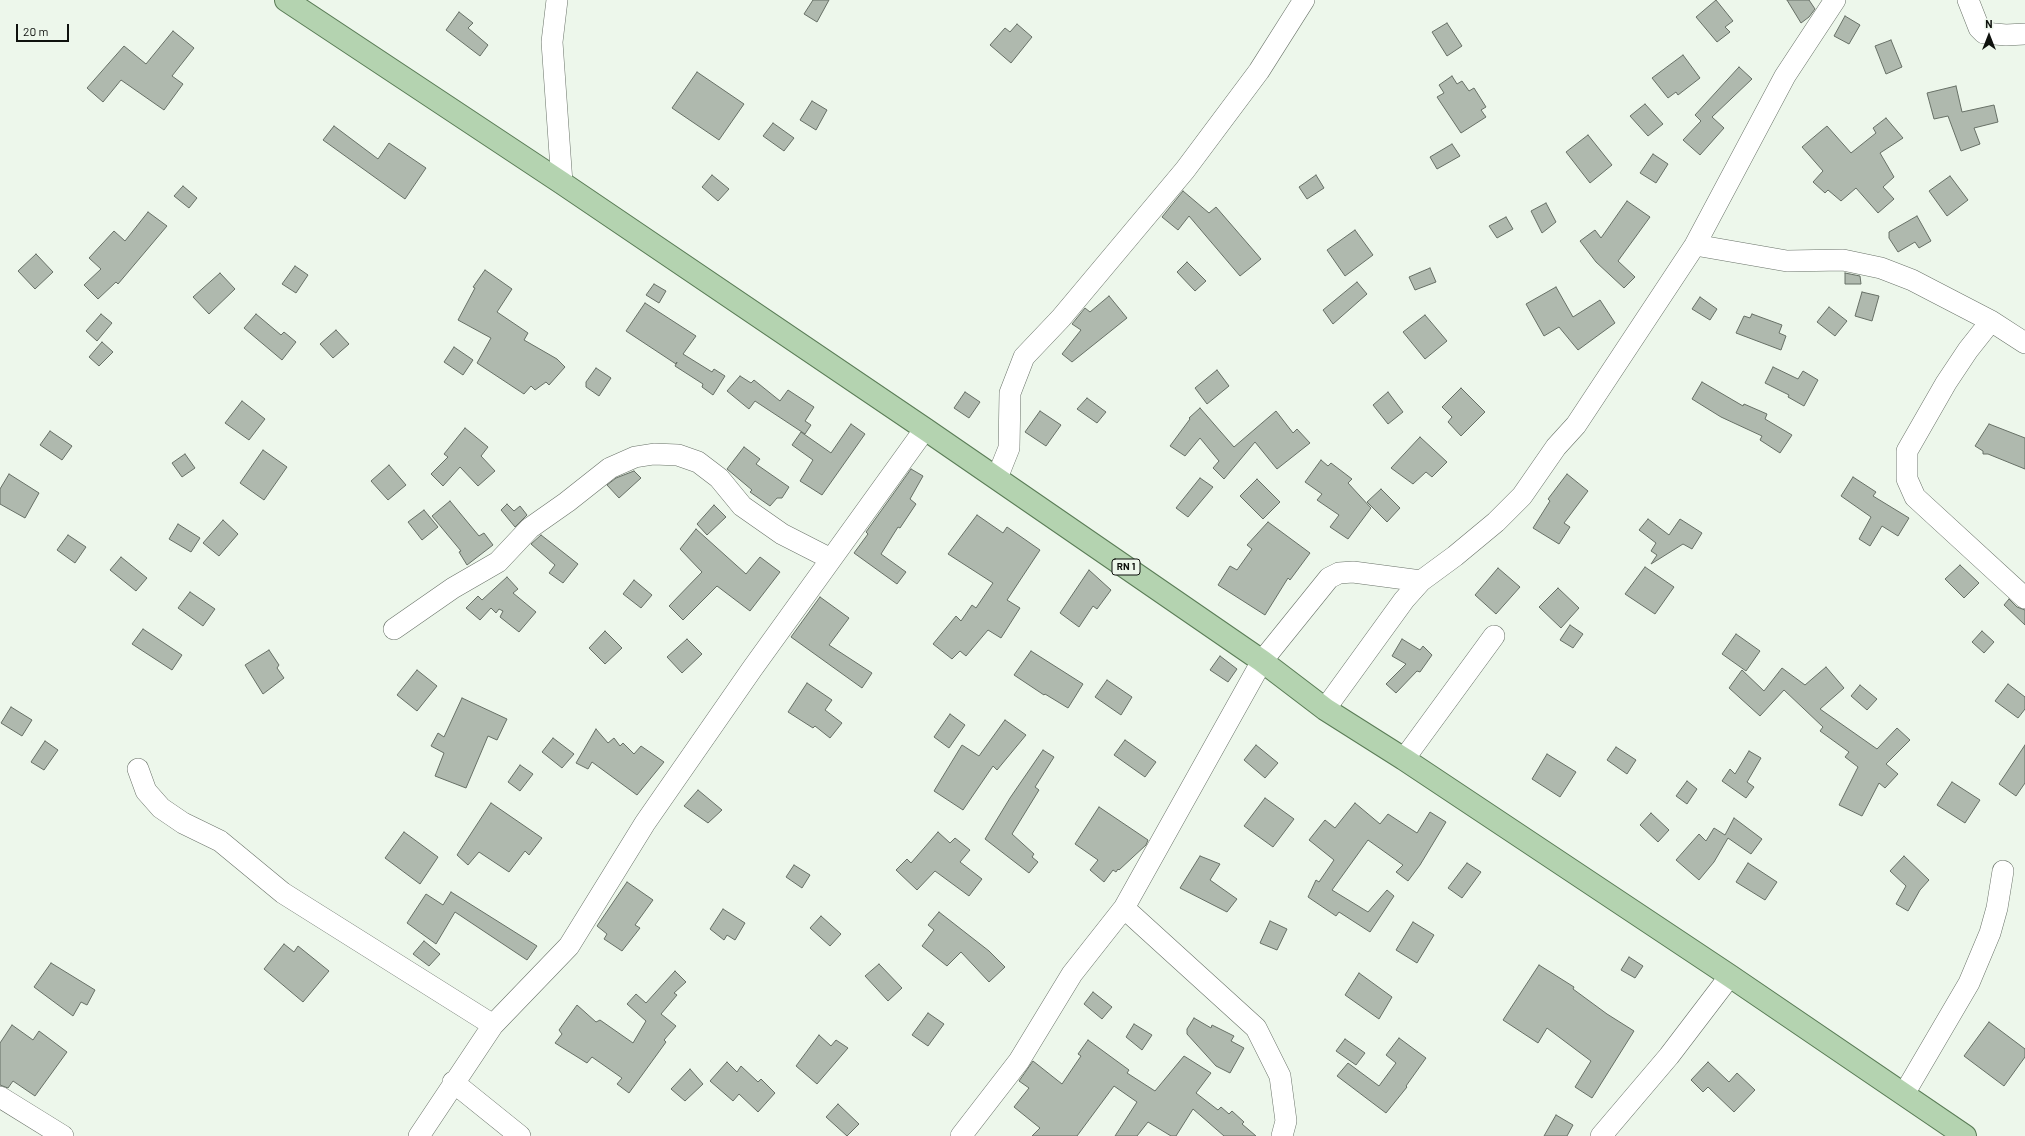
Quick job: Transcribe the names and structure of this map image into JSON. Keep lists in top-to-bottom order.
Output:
{
  "streets": {
    "main road": ["RN 1"]
  },
  "scale_bar": "20 m",
  "north": "top"
}
